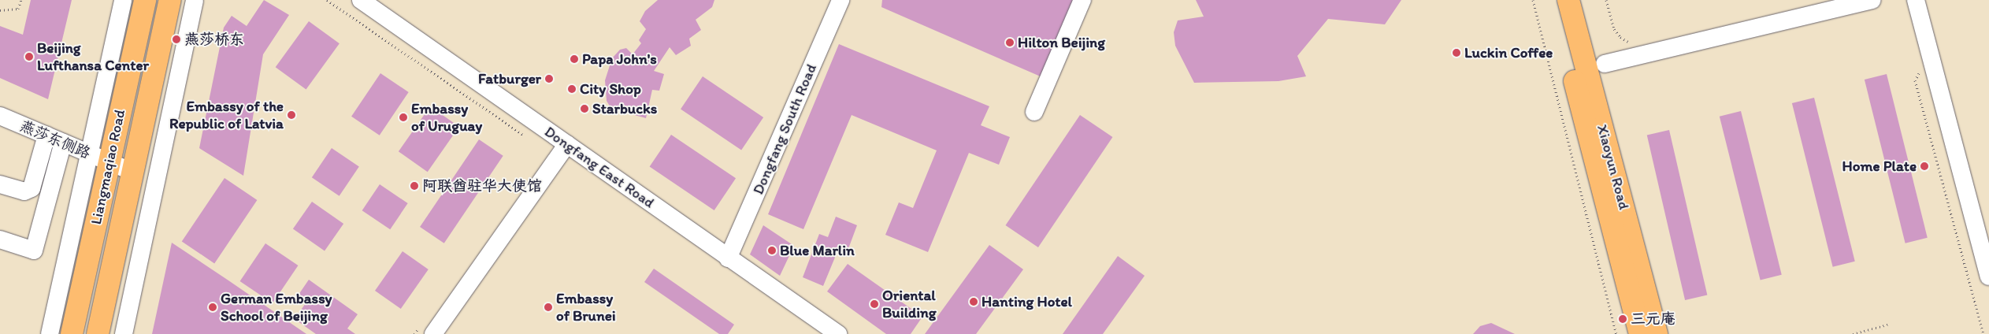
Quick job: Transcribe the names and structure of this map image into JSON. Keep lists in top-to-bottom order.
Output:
{
  "streets": {
    "main road": ["Liangmaqiao Road", "Xiaoyun Road"],
    "street": ["Dongfang South Road", "燕莎东侧路", "Dongfang East Road"]
  },
  "crossings": [
    ["Dongfang South Road", "Dongfang East Road"],
    ["燕莎东侧路", "Liangmaqiao Road"]
  ],
  "places": [
    "燕莎桥东",
    "Hilton Beijing",
    "Luckin Coffee",
    "Beijing Lufthansa Center",
    "Papa John's",
    "Fatburger",
    "City Shop",
    "Starbucks",
    "Embassy of the Republic of Latvia",
    "Embassy of Uruguay",
    "Home Plate",
    "阿联酋驻华大使馆",
    "Blue Marlin",
    "Hanting Hotel",
    "Oriental Building",
    "German Embassy School of Beijing",
    "Embassy of Brunei",
    "三元庵"
  ]
}
